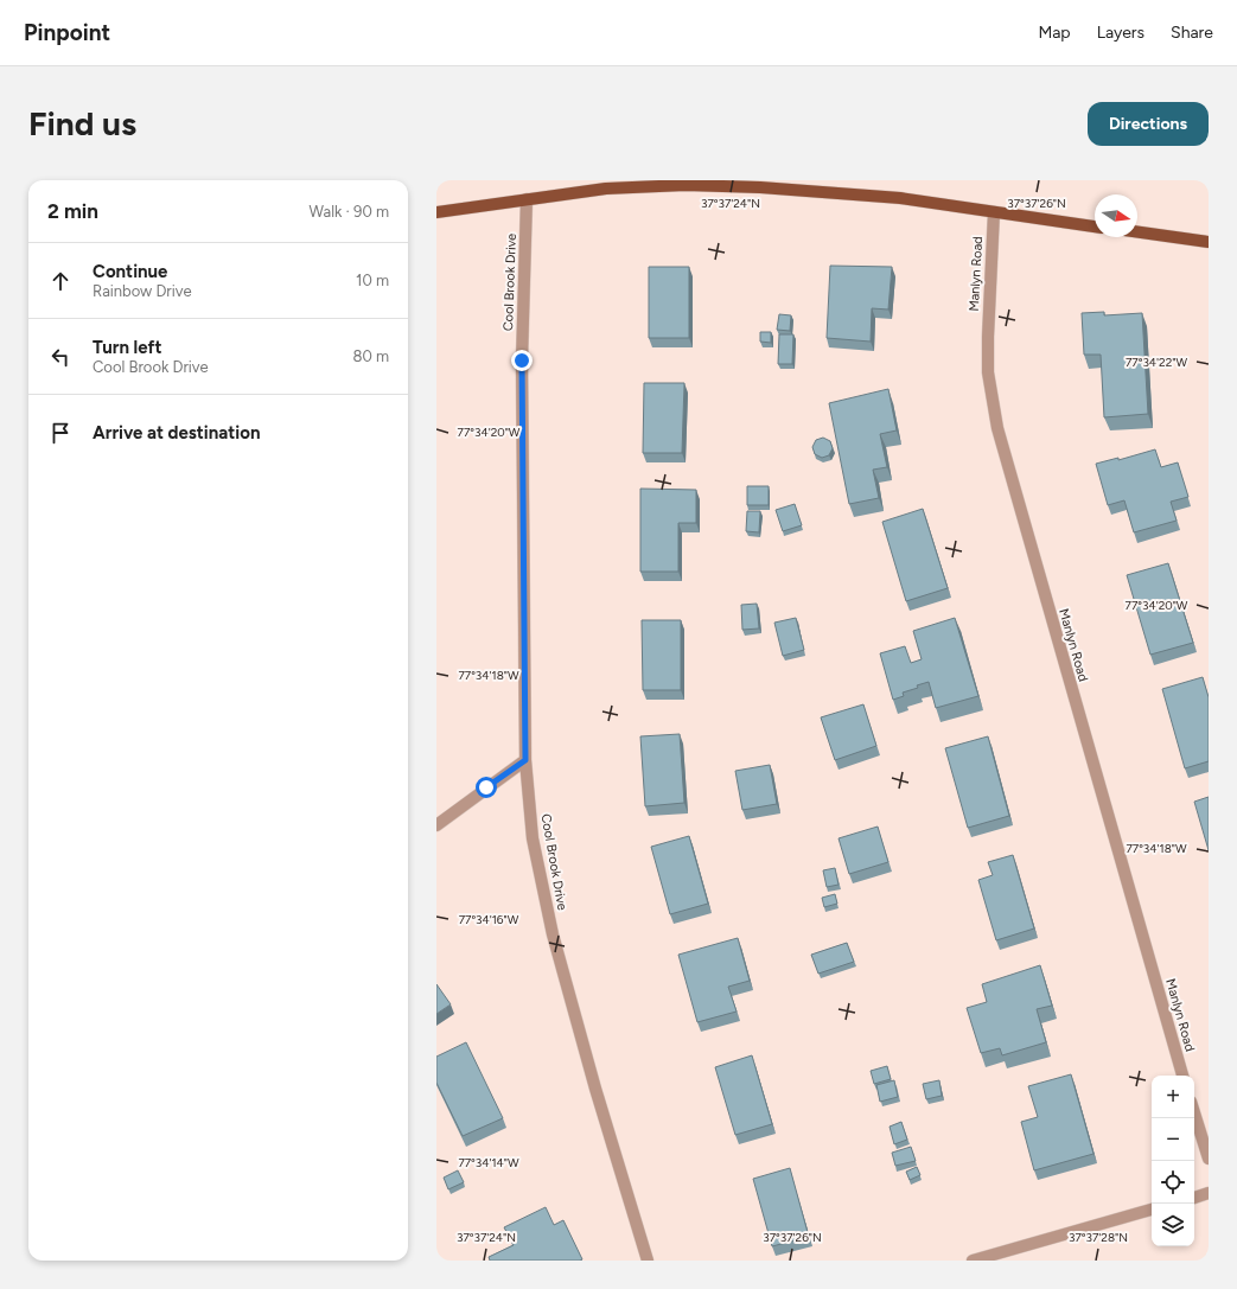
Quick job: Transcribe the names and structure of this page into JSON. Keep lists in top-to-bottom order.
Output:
{
  "streets": {
    "street": ["Manlyn Road", "Cool Brook Drive"]
  },
  "north": "right",
  "page": {
    "header": "Pinpoint",
    "nav": ["Map", "Layers", "Share"],
    "buttons": "Directions",
    "title": "Find us",
    "heading": ["2 min", "Walk · 90 m"],
    "list": [
      ["Continue", "Rainbow Drive", "10 m"],
      ["Turn left", "Cool Brook Drive", "80 m"],
      "Arrive at destination"
    ],
    "map_buttons": ["+", "−"]
  },
  "coordinates": [
    "37°37'24\"N",
    "37°37'26\"N",
    "77°34'22\"W",
    "77°34'20\"W",
    "77°34'18\"W",
    "77°34'16\"W",
    "77°34'14\"W",
    "37°37'28\"N"
  ]
}
